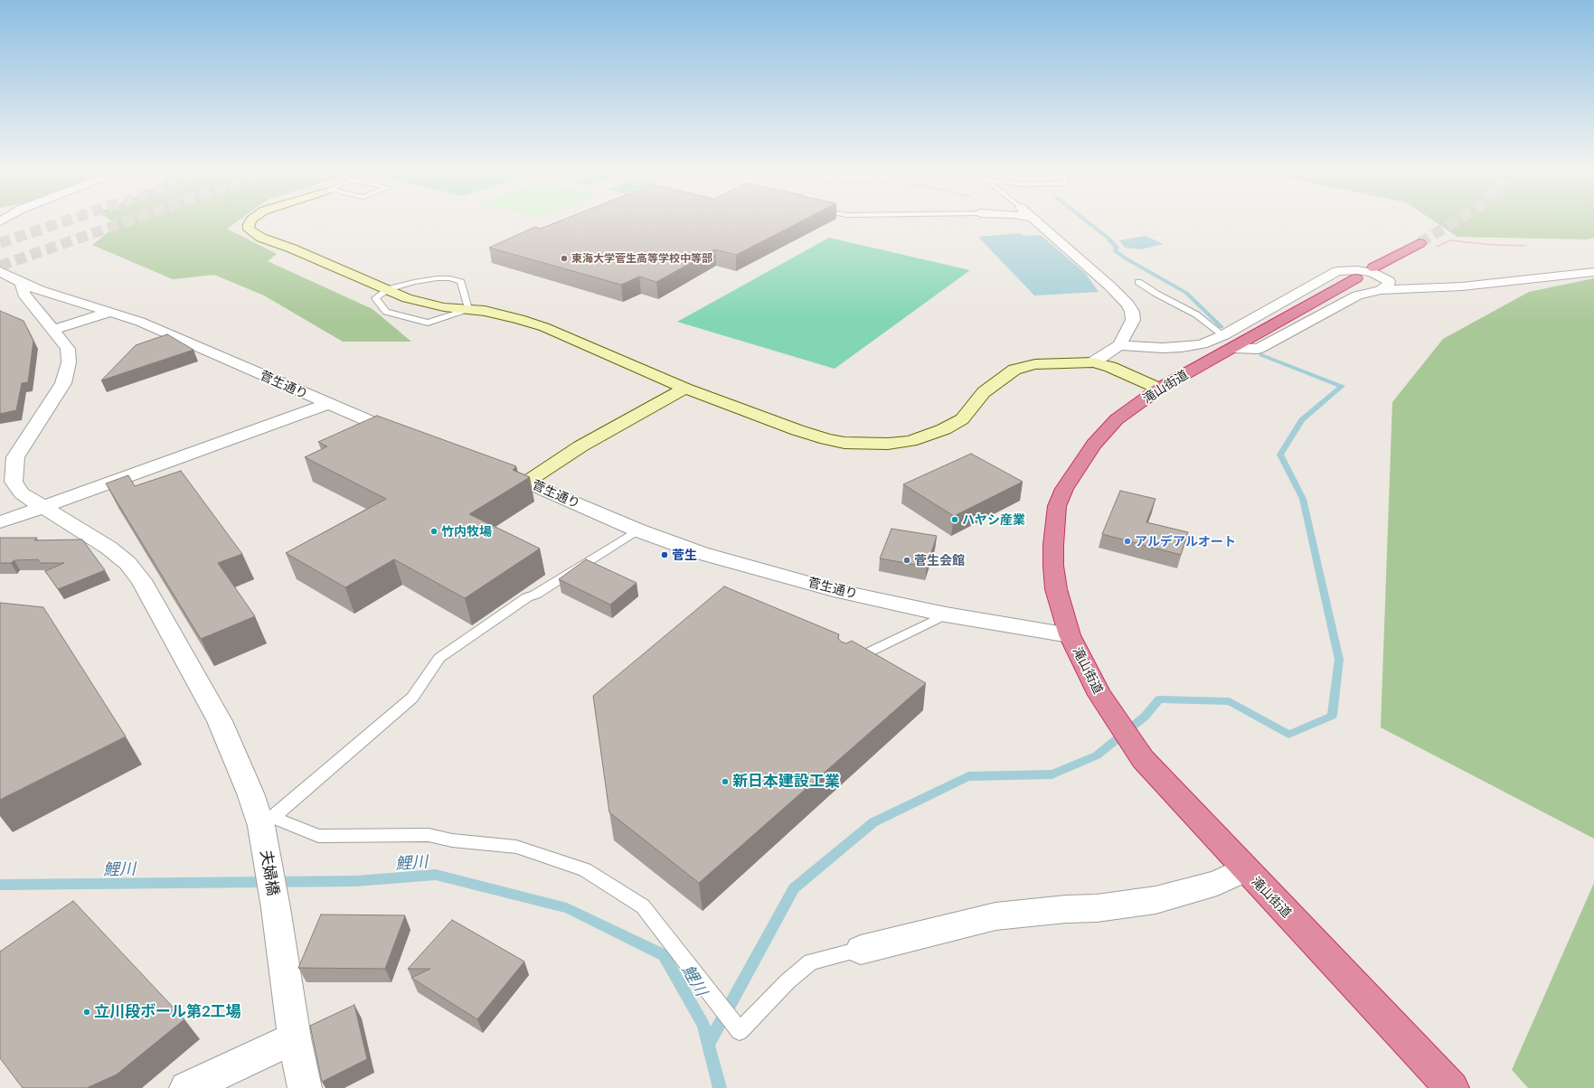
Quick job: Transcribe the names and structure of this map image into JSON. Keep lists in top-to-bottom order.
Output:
{
  "streets": {
    "highway": ["滝山街道"],
    "street": ["菅生通り", "夫婦橋"]
  },
  "crossings": [
    ["菅生通り", "滝山街道"],
    ["菅生通り", "夫婦橋"]
  ],
  "water": ["鯉川"],
  "places": [
    "東海大学菅生高等学校中等部",
    "ハヤシ産業",
    "竹内牧場",
    "アルデアルオート",
    "菅生",
    "菅生会館",
    "新日本建設工業",
    "立川段ボール第2工場"
  ]
}
